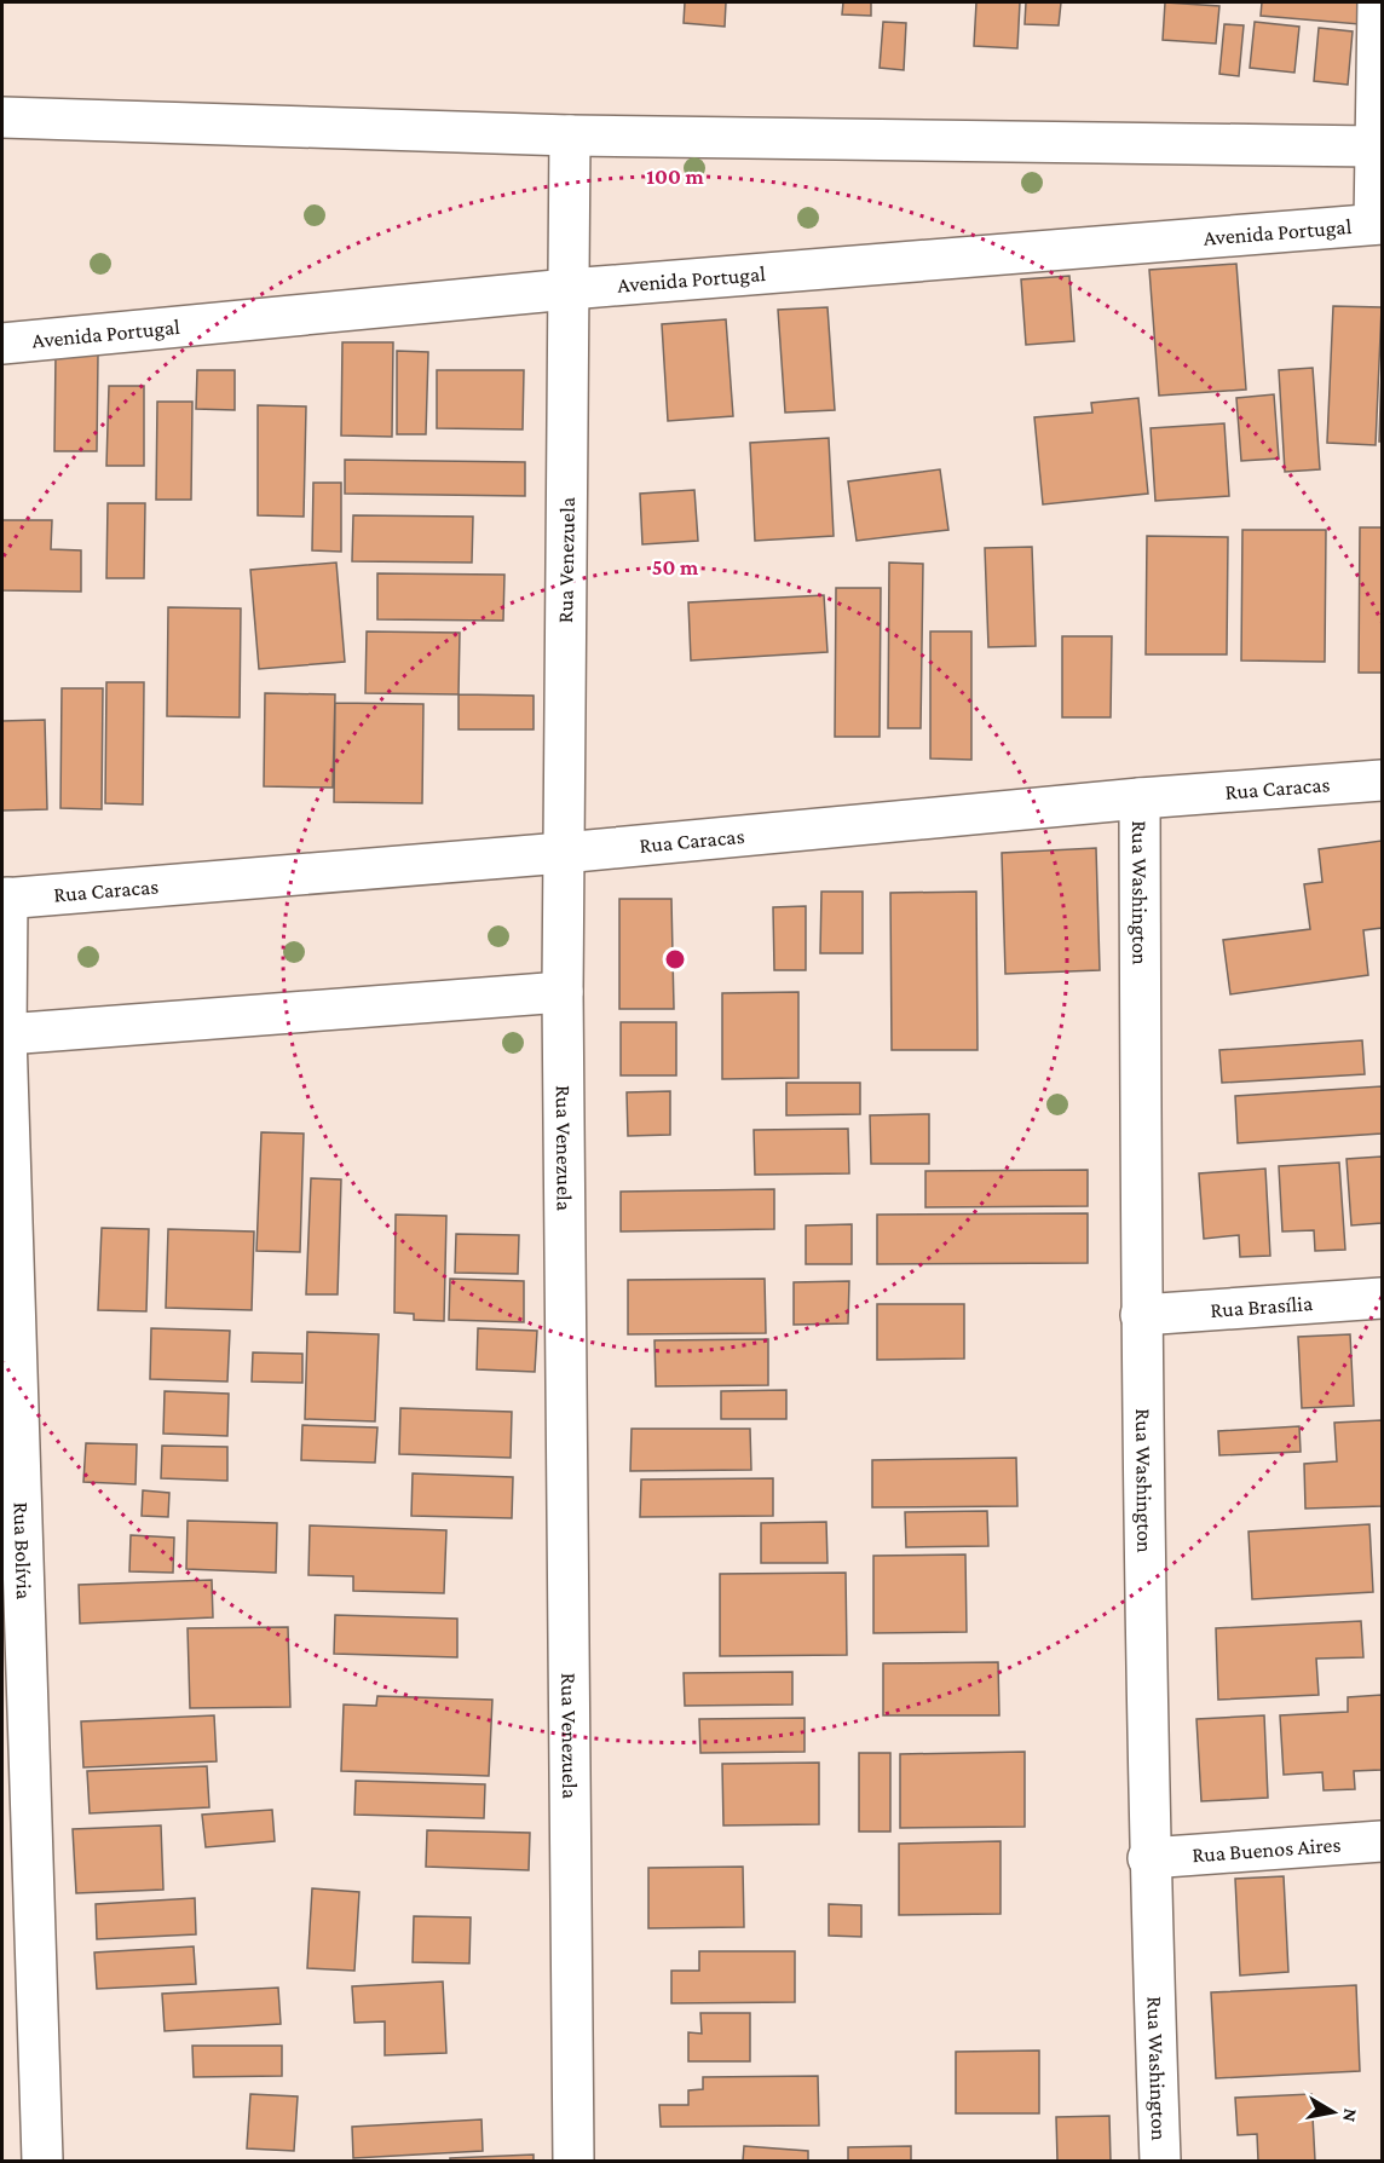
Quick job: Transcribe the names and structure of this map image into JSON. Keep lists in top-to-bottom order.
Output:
{
  "streets": {
    "street": [
      "Avenida Portugal",
      "Rua Venezuela",
      "Rua Caracas",
      "Rua Washington",
      "Rua Brasília",
      "Rua Bolívia",
      "Rua Buenos Aires"
    ]
  },
  "crossings": [
    ["Avenida Portugal", "Rua Venezuela"],
    ["Rua Venezuela", "Rua Caracas"],
    ["Rua Caracas", "Rua Washington"],
    ["Rua Caracas", "Rua Bolívia"],
    ["Rua Washington", "Rua Brasília"],
    ["Rua Washington", "Rua Buenos Aires"]
  ],
  "north": "right",
  "rings": ["100 m", "50 m"]
}
